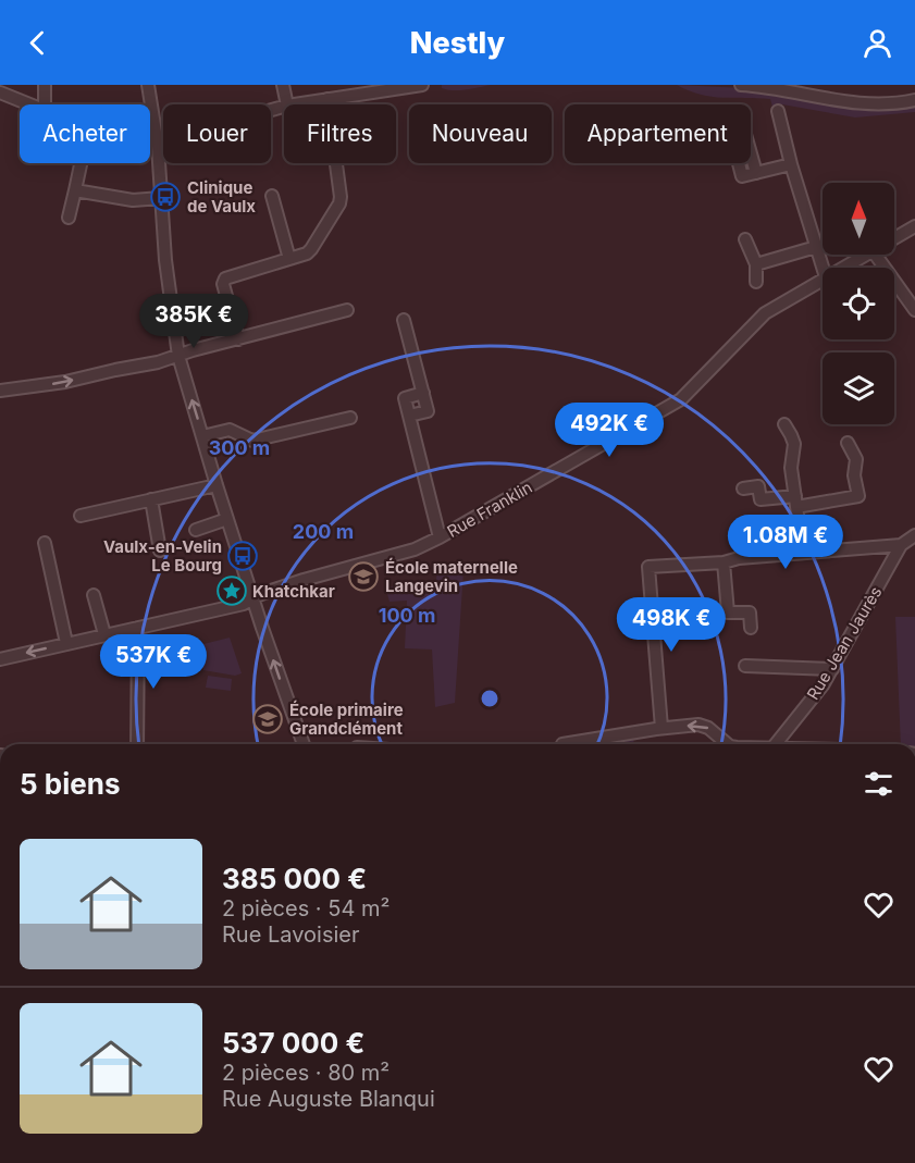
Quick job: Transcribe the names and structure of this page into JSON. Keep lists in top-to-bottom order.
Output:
{
  "streets": {
    "street": ["Rue Franklin", "Rue Jean Jaurès"]
  },
  "places": {
    "bus stop": ["Clinique de Vaulx", "Vaulx-en-Velin Le Bourg"],
    "school or university": ["École maternelle Langevin", "École primaire Grandclément"],
    "place": ["Khatchkar"]
  },
  "north": "top",
  "page": {
    "header": "Nestly",
    "chip": [
      "Acheter",
      "Louer",
      "Filtres",
      "Nouveau",
      "Appartement"
    ],
    "price": [
      "385K €",
      "492K €",
      "1.08M €",
      "498K €",
      "537K €"
    ],
    "heading": "5 biens",
    "list": [
      {
        "name": "385 000 €",
        "note": "2 pièces · 54 m² · Rue Lavoisier"
      },
      {
        "name": "537 000 €",
        "note": "2 pièces · 80 m² · Rue Auguste Blanqui"
      }
    ]
  },
  "rings": ["300 m", "200 m", "100 m"]
}
